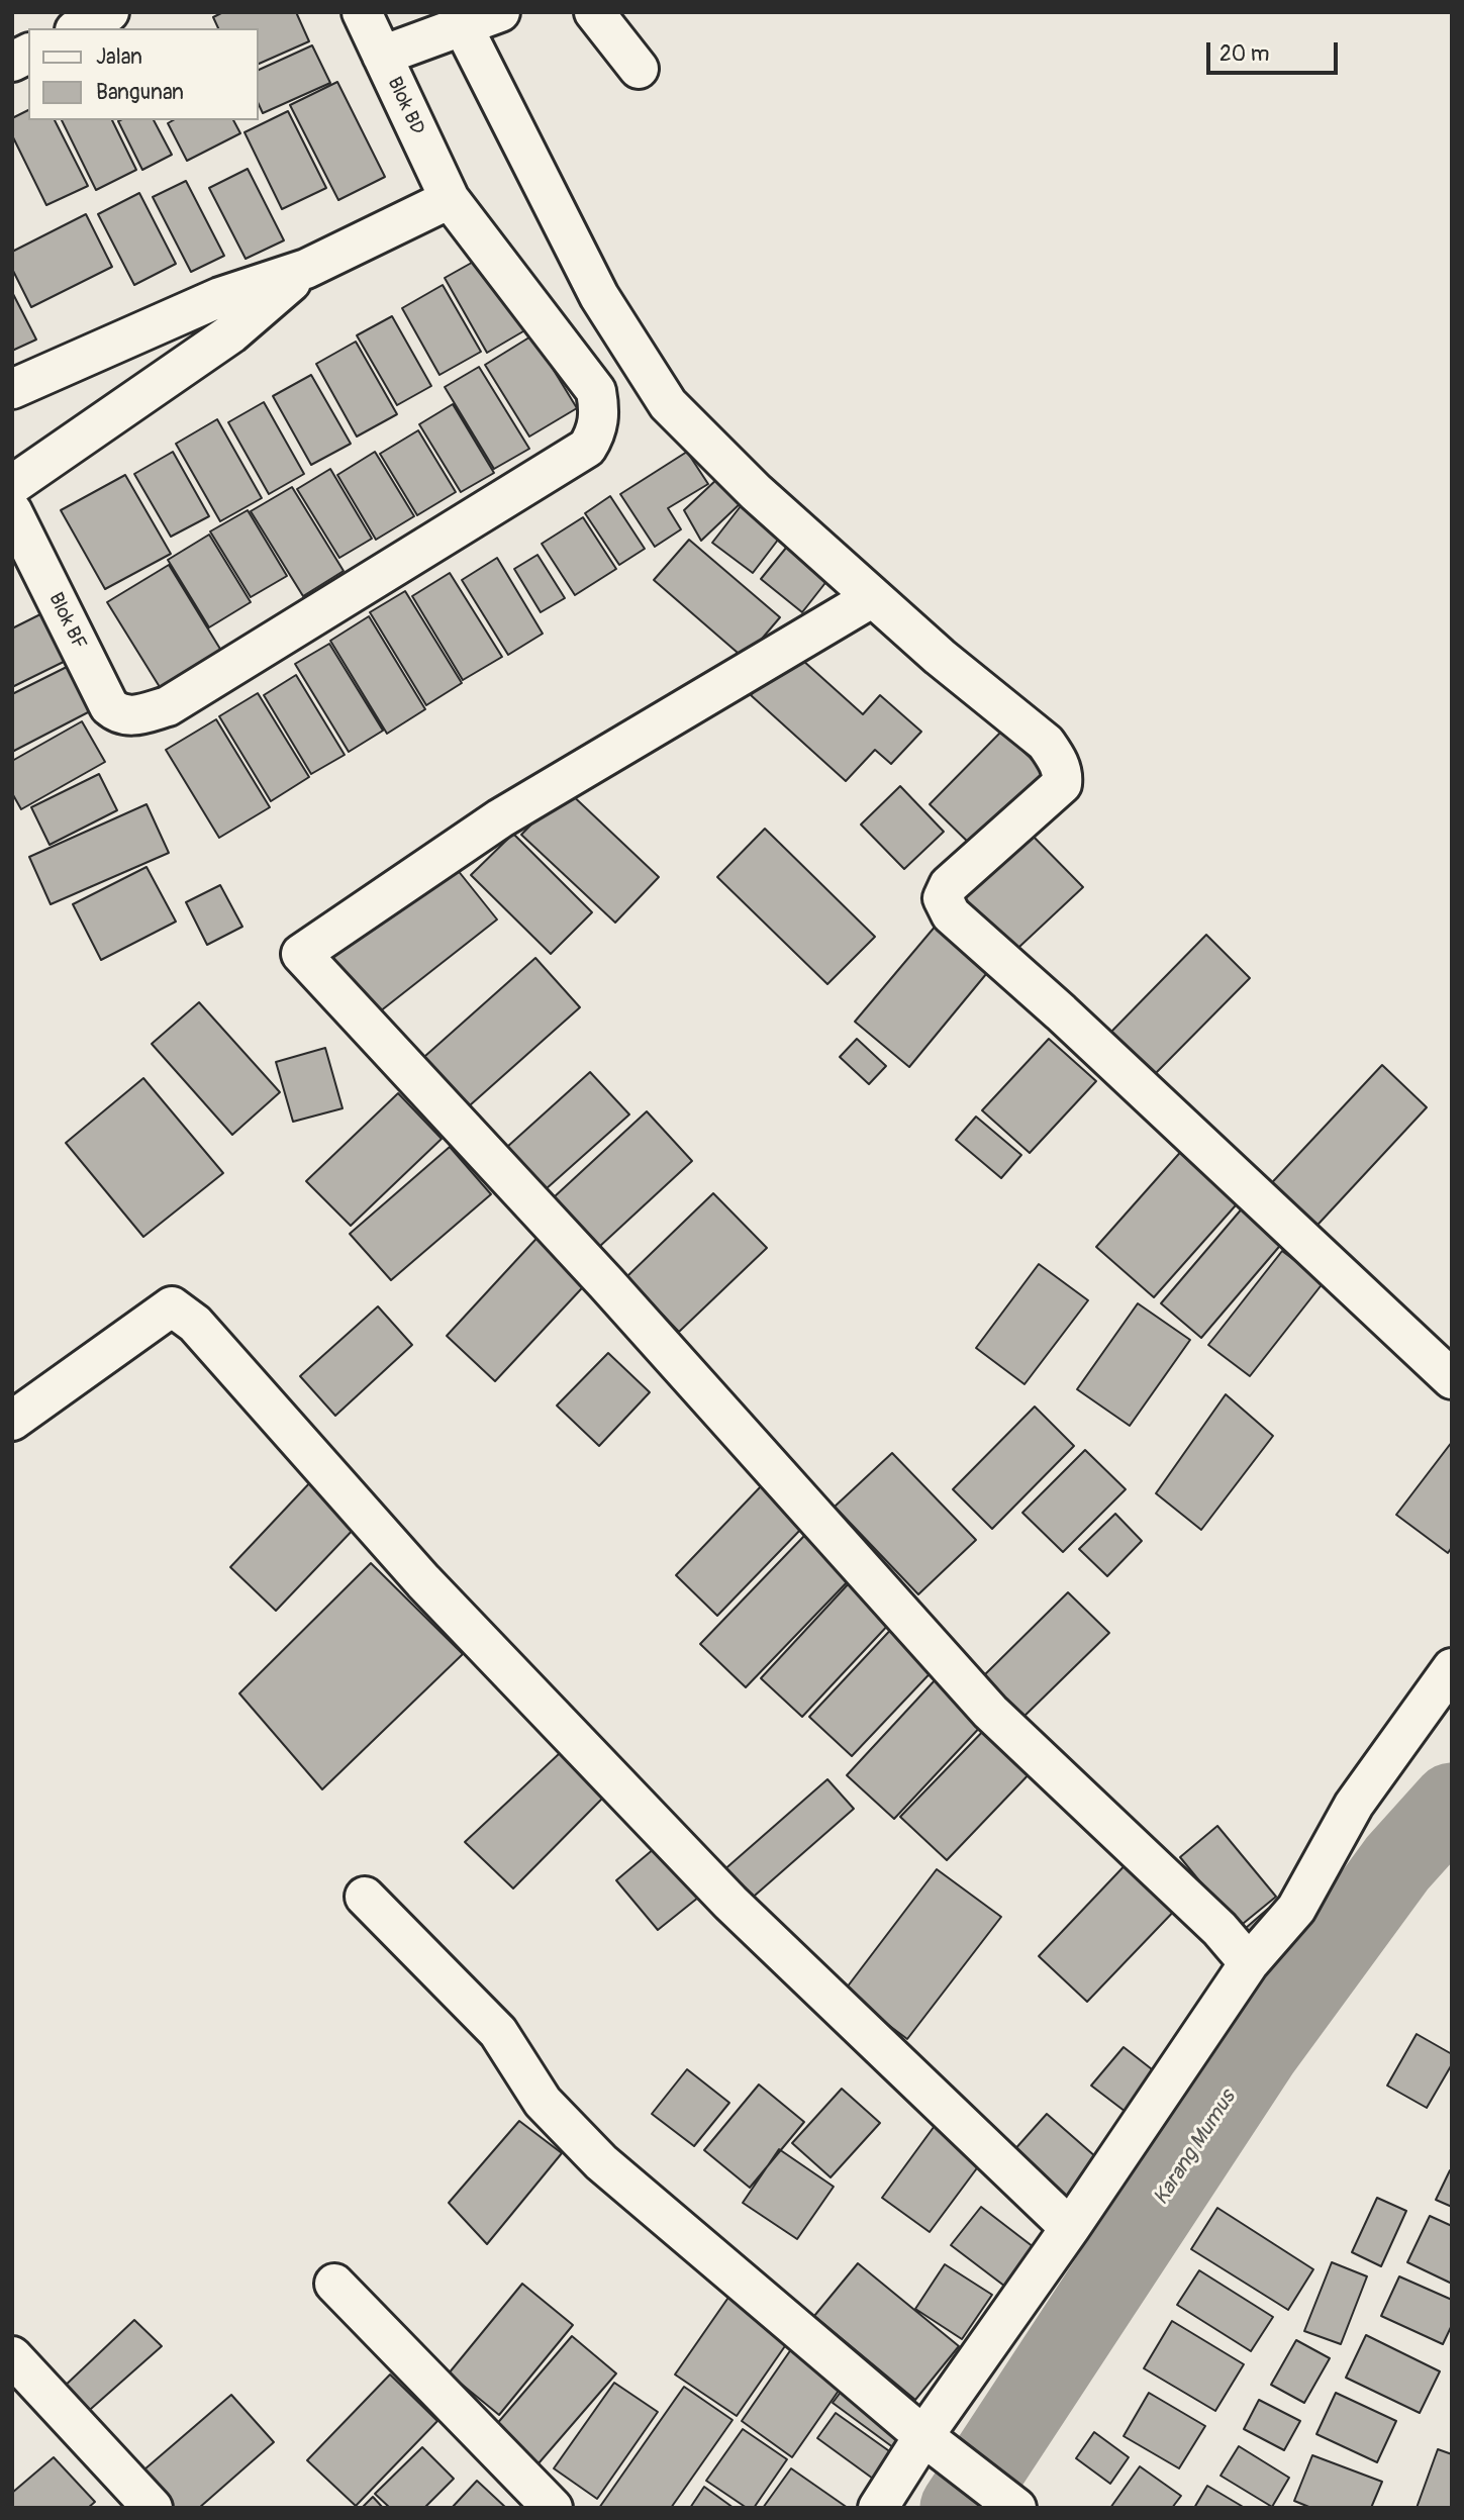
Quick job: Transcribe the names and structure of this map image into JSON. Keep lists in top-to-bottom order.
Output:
{
  "streets": {
    "street": ["Blok BD", "Blok BF"]
  },
  "crossings": [
    ["Blok BD", "Blok BF"]
  ],
  "water": ["Karang Mumus"],
  "legend": ["Jalan", "Bangunan"],
  "scale_bar": "20 m"
}
